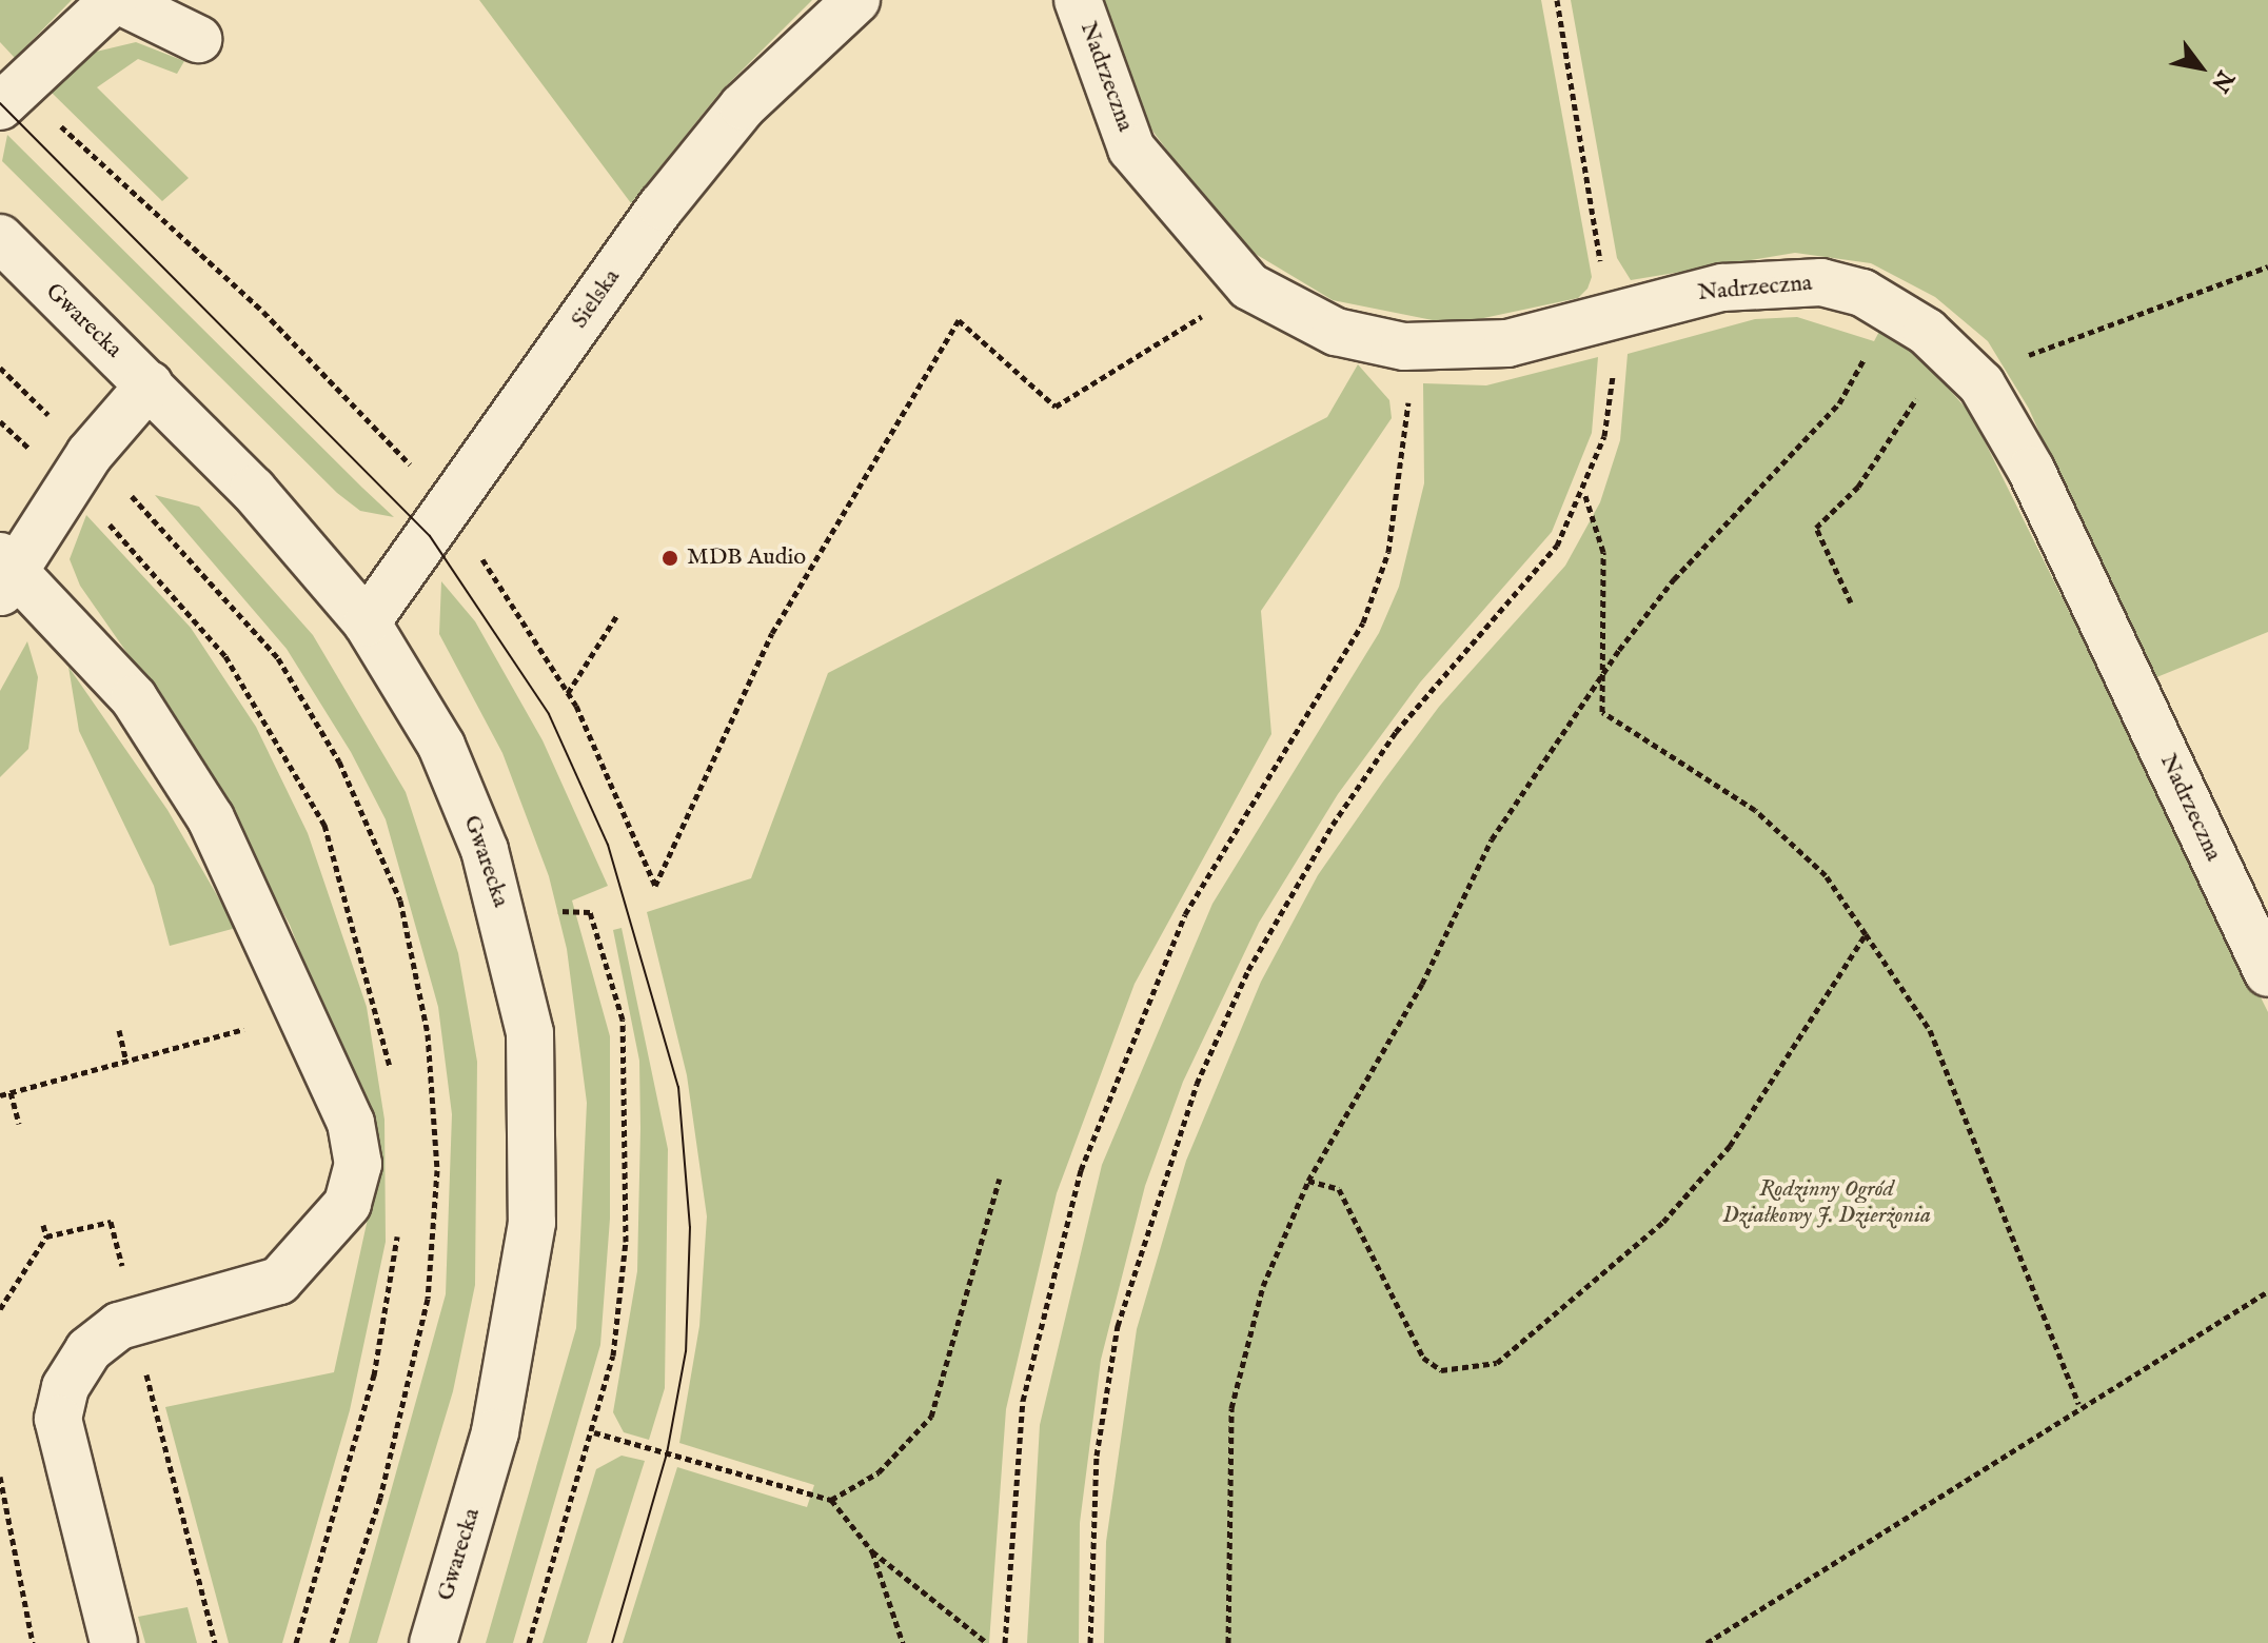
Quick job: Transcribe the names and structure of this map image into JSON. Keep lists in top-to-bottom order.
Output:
{
  "streets": {
    "street": ["Nadrzeczna", "Sielska", "Gwarecka"]
  },
  "crossings": [
    ["Sielska", "Gwarecka"]
  ],
  "parks": ["Rodzinny Ogród Działkowy J. Dzierżonia"],
  "places": ["MDB Audio"],
  "north": "bottom right"
}
